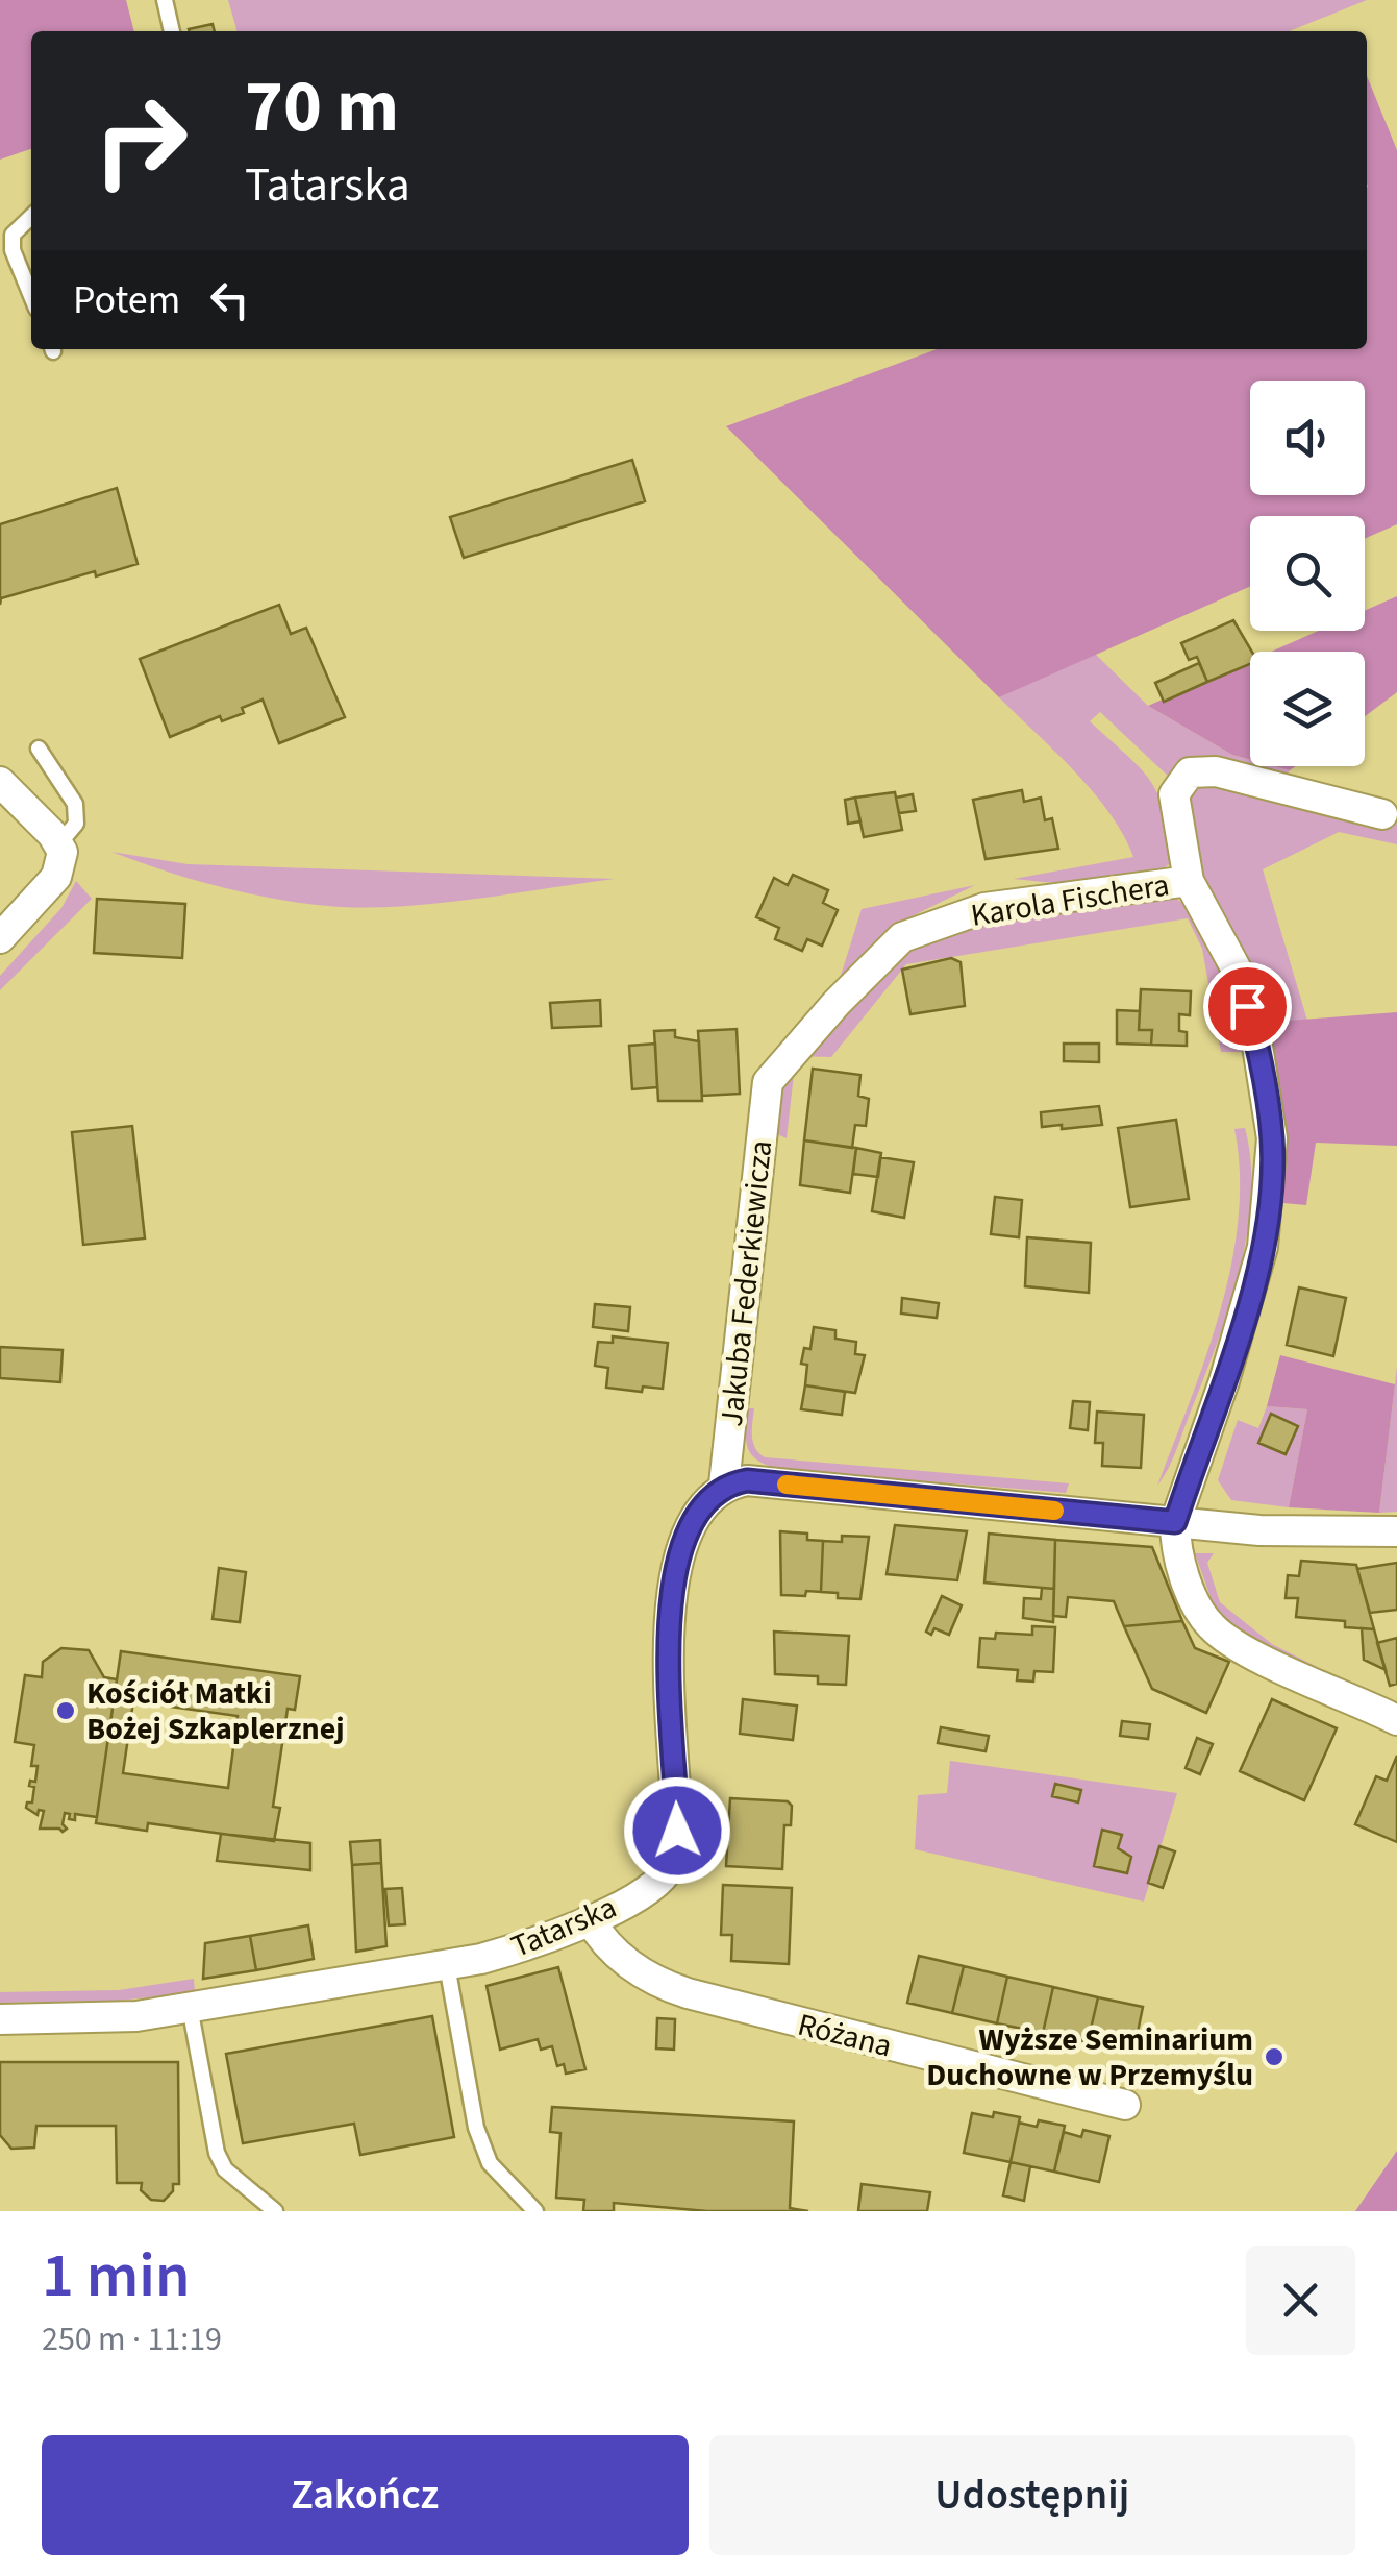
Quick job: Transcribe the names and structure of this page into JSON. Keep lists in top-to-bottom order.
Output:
{
  "streets": {
    "street": [
      "Karola Fischera",
      "Jakuba Federkiewicza",
      "Tatarska",
      "Różana"
    ]
  },
  "crossings": [
    ["Karola Fischera", "Jakuba Federkiewicza"],
    ["Jakuba Federkiewicza", "Tatarska"],
    ["Tatarska", "Różana"]
  ],
  "places": ["Kościół Matki Bożej Szkaplerznej", "Wyższe Seminarium Duchowne w Przemyślu"],
  "page": {
    "turn": ["70 m", "Tatarska"],
    "then": "Potem",
    "heading": ["1 min", "250 m · 11:19"],
    "buttons": ["Zakończ", "Udostępnij"]
  }
}
